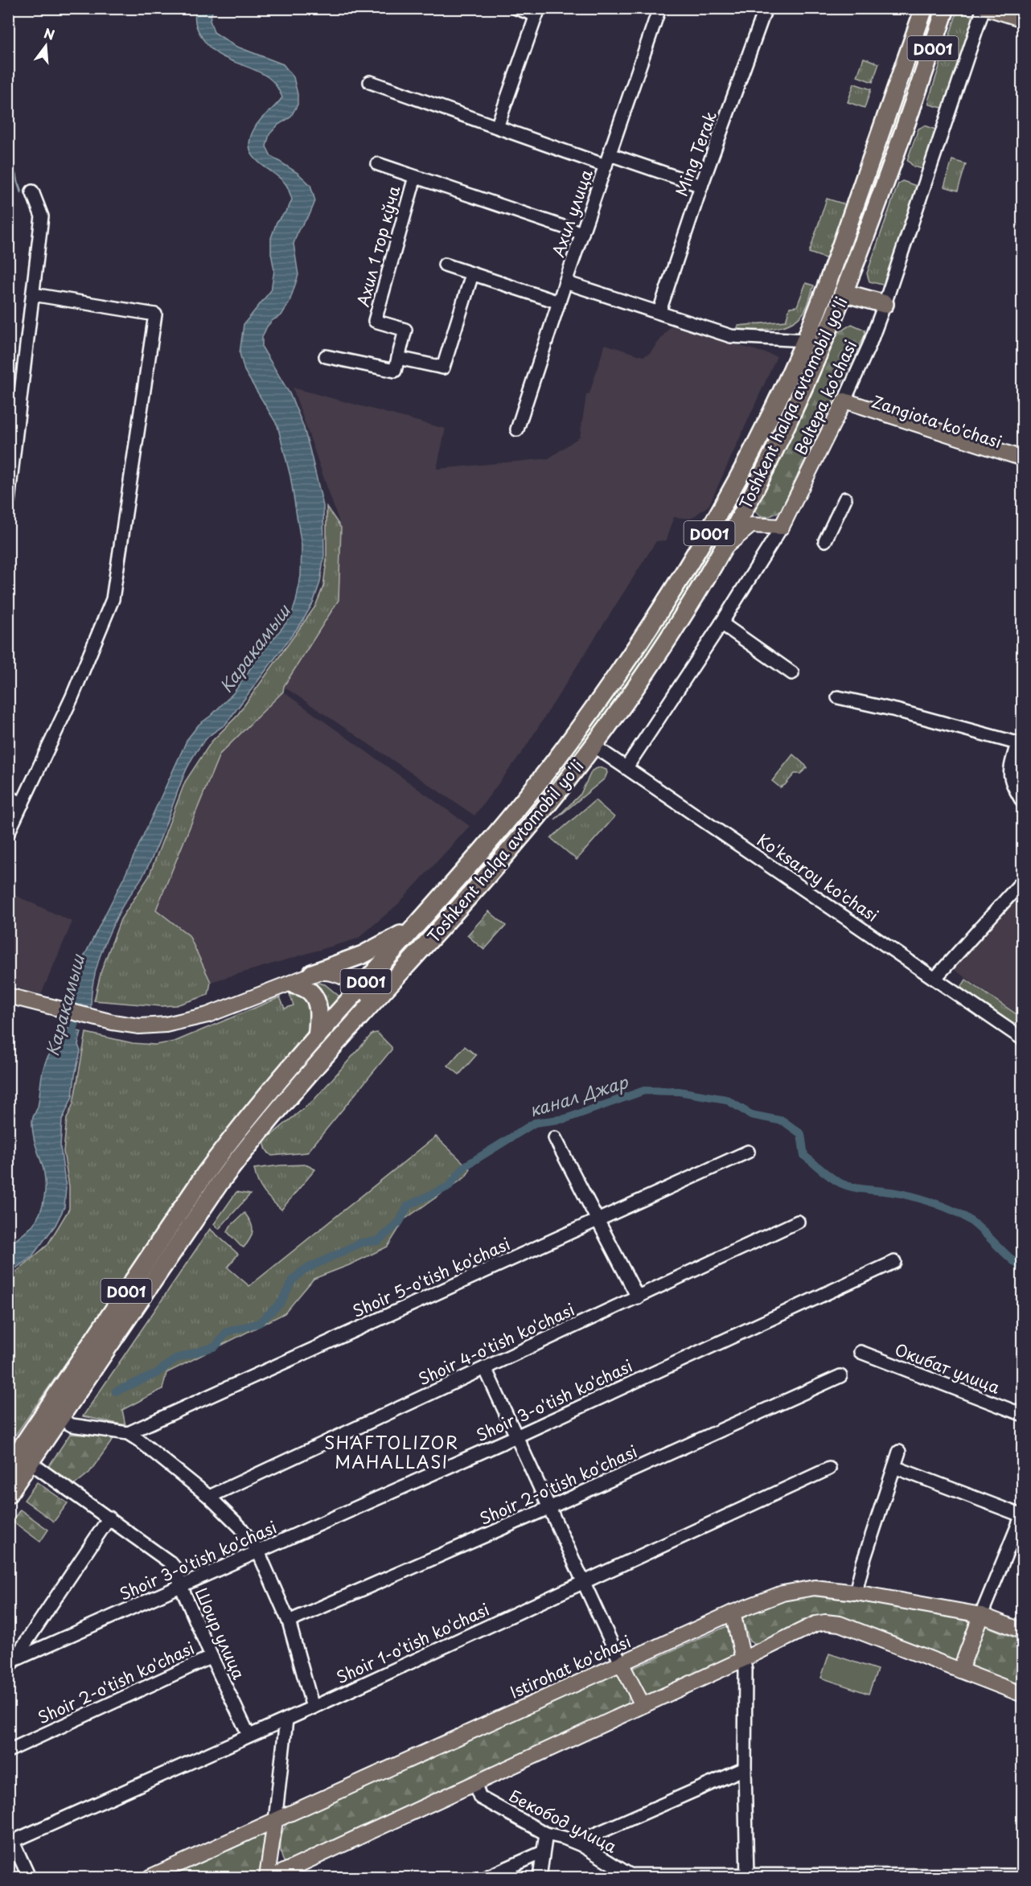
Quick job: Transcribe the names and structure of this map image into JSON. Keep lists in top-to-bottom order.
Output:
{
  "streets": {
    "highway": ["D001", "Toshkent halqa avtomobil yo'li"],
    "main road": ["Beltepa ko'chasi", "Zangiota ko'chasi", "Istirohat ko'chasi"],
    "street": [
      "Ming Terak",
      "Ахил улица",
      "Ахил 1 тор кўча",
      "Ko'ksaroy ko'chasi",
      "Shoir 5-o'tish ko'chasi",
      "Shoir 4-o'tish ko'chasi",
      "Окибат улица",
      "Shoir 3-o'tish ko'chasi",
      "Shoir 2-o'tish ko'chasi",
      "Шоир улица",
      "Shoir 1-o'tish ko'chasi",
      "Бекобод улица"
    ]
  },
  "crossings": [
    ["Beltepa ko'chasi", "Zangiota ko'chasi"],
    ["Beltepa ko'chasi", "Ko'ksaroy ko'chasi"],
    ["Toshkent halqa avtomobil yo'li", "Ko'ksaroy ko'chasi"],
    ["Toshkent halqa avtomobil yo'li", "Шоир улица"],
    ["Shoir 3-o'tish ko'chasi", "Шоир улица"],
    ["Shoir 2-o'tish ko'chasi", "Шоир улица"],
    ["Шоир улица", "Shoir 1-o'tish ko'chasi"]
  ],
  "districts": ["SHAFTOLIZOR MAHALLASI"],
  "water": ["Каракамыш", "канал Джар"],
  "north": "top"
}
